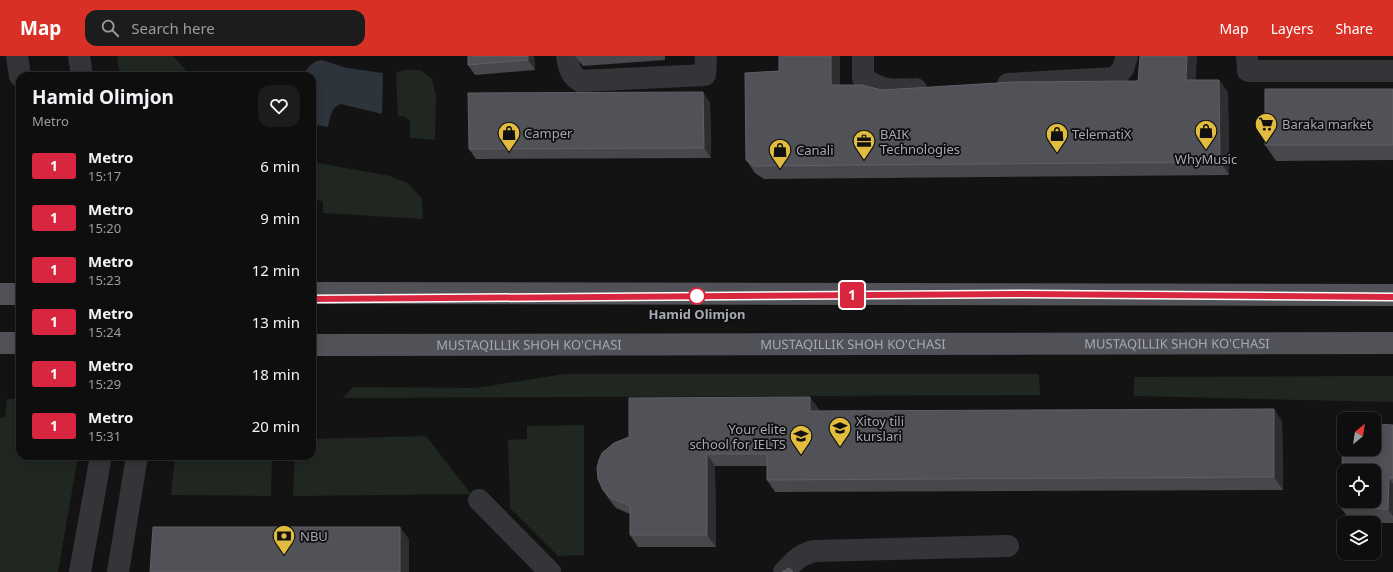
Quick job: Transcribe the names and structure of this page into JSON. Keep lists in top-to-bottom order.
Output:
{
  "streets": {
    "main road": ["MUSTAQILLIK SHOH KO'CHASI"]
  },
  "places": {
    "supermarket": ["Baraka market"],
    "shop": [
      "WhyMusic",
      "Camper",
      "TelematiX",
      "Canali"
    ],
    "office": ["BAIK Technologies"],
    "other": ["Hamid Olimjon"],
    "school or university": ["Xitoy tili kurslari", "Your elite school for IELTS"],
    "bank": ["NBU"]
  },
  "lines": ["metro line 1"],
  "north": "top right",
  "page": {
    "header": "Map",
    "search": "Search here",
    "nav": ["Map", "Layers", "Share"],
    "on_map": "1",
    "heading": ["Hamid Olimjon", "Metro"],
    "list": [
      {
        "mark": "1",
        "name": "Metro",
        "note": "15:17",
        "value": "6 min"
      },
      {
        "mark": "1",
        "name": "Metro",
        "note": "15:20",
        "value": "9 min"
      },
      {
        "mark": "1",
        "name": "Metro",
        "note": "15:23",
        "value": "12 min"
      },
      {
        "mark": "1",
        "name": "Metro",
        "note": "15:24",
        "value": "13 min"
      },
      {
        "mark": "1",
        "name": "Metro",
        "note": "15:29",
        "value": "18 min"
      },
      {
        "mark": "1",
        "name": "Metro",
        "note": "15:31",
        "value": "20 min"
      }
    ]
  }
}
